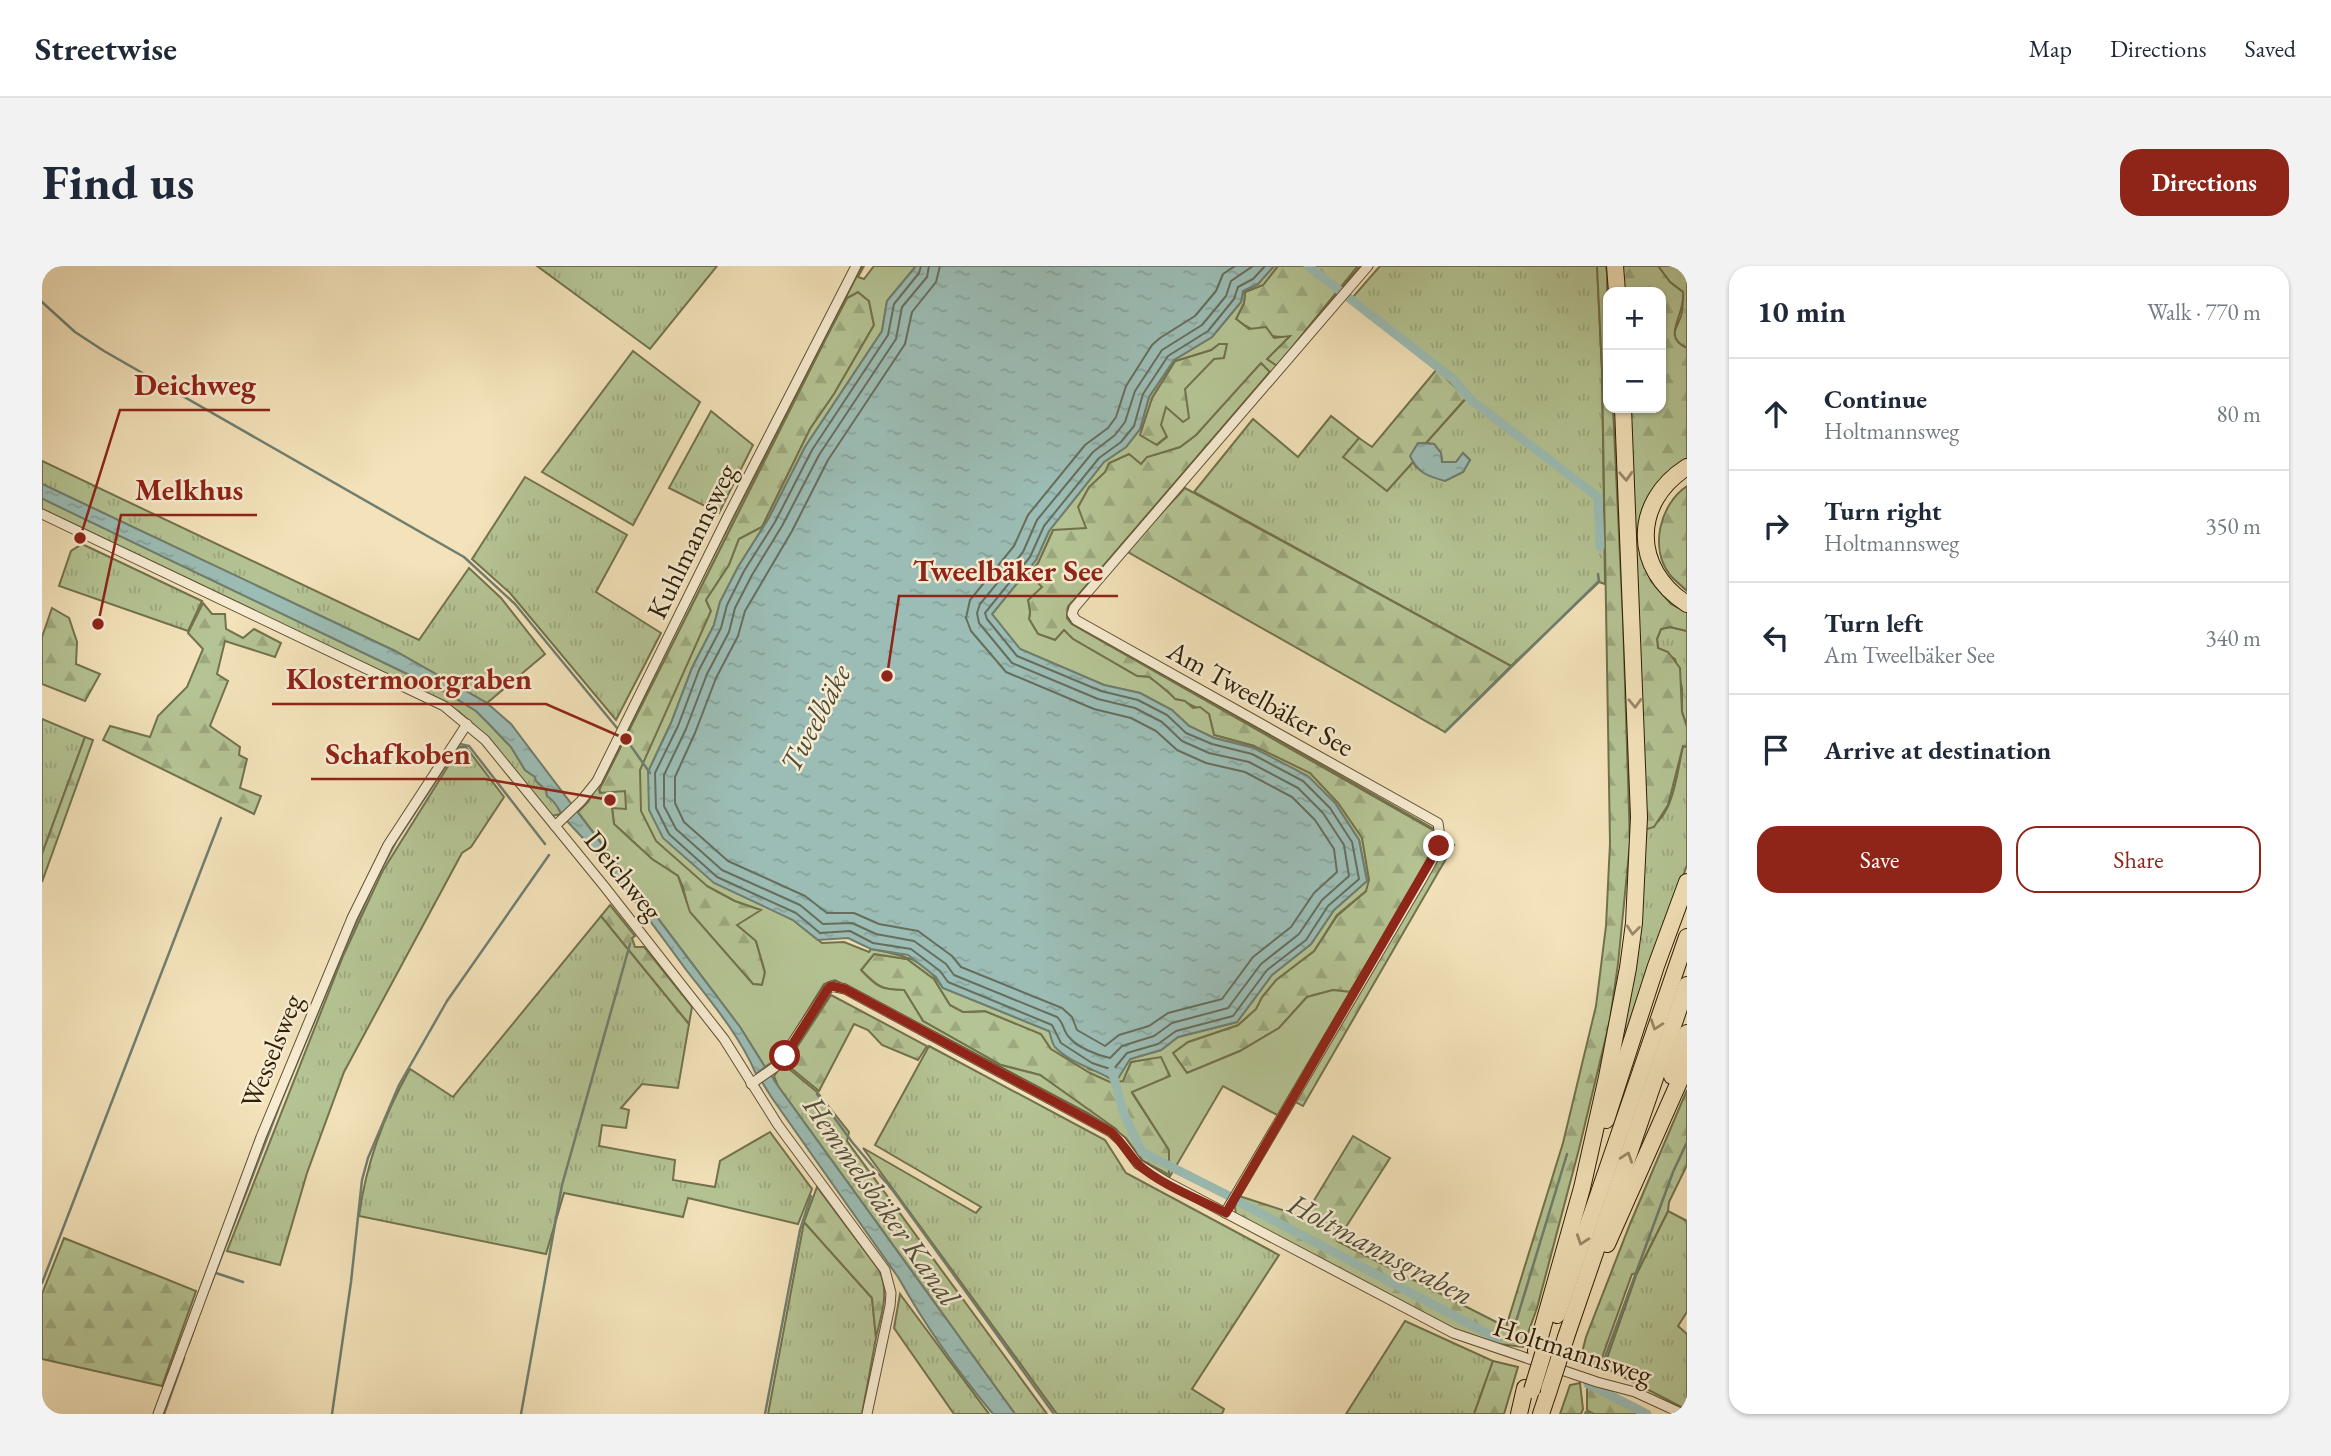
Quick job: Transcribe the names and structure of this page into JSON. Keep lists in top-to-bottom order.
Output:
{
  "streets": {
    "street": [
      "Kuhlmannsweg",
      "Am Tweelbäker See",
      "Deichweg",
      "Wesselsweg",
      "Holtmannsweg"
    ]
  },
  "crossings": [
    ["Kuhlmannsweg", "Deichweg"],
    ["Am Tweelbäker See", "Holtmannsweg"],
    ["Deichweg", "Wesselsweg"],
    ["Deichweg", "Holtmannsweg"]
  ],
  "water": ["Tweelbäke", "Hemmelsbäker Kanal", "Holtmannsgraben"],
  "places": [
    "Deichweg",
    "Melkhus",
    "Tweelbäker See",
    "Klostermoorgraben",
    "Schafkoben"
  ],
  "page": {
    "header": "Streetwise",
    "nav": ["Map", "Directions", "Saved"],
    "buttons": [
      "Directions",
      ["Save", "Share"]
    ],
    "title": "Find us",
    "heading": ["10 min", "Walk · 770 m"],
    "map_buttons": ["+", "−"],
    "list": [
      ["Continue", "Holtmannsweg", "80 m"],
      ["Turn right", "Holtmannsweg", "350 m"],
      ["Turn left", "Am Tweelbäker See", "340 m"],
      "Arrive at destination"
    ]
  }
}
